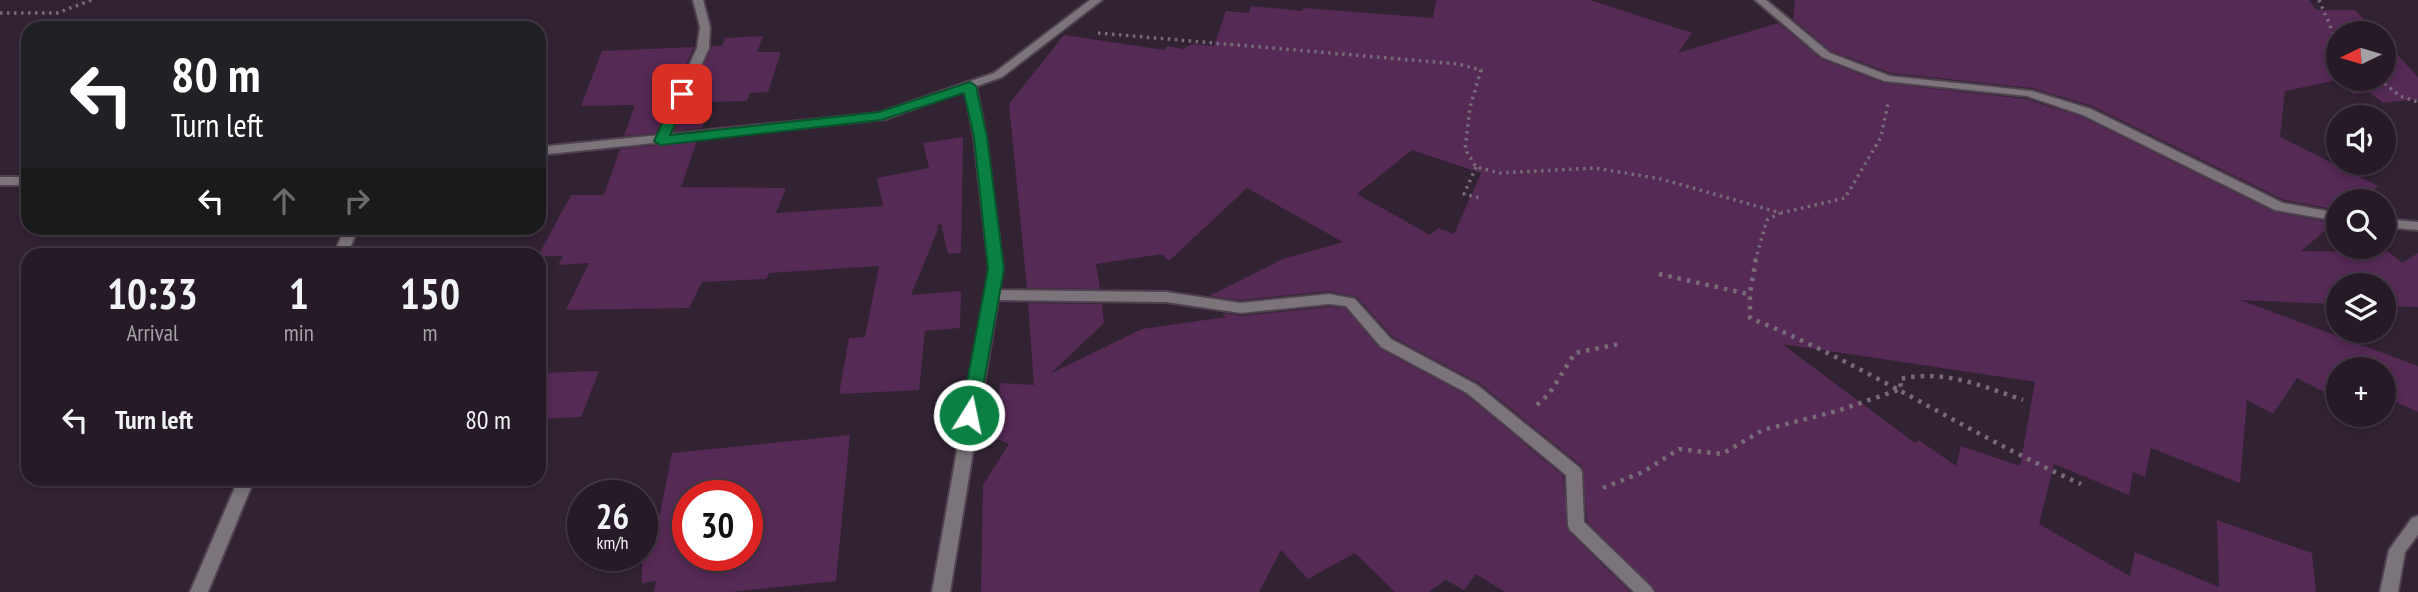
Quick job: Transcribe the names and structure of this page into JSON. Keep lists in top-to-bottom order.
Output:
{
  "north": "left",
  "page": {
    "map_buttons": "+",
    "turn": ["80 m", "Turn left"],
    "eta": [
      "10:33",
      "Arrival",
      "1",
      "min",
      "150",
      "m"
    ],
    "list": [
      {
        "name": "Turn left",
        "value": "80 m"
      }
    ],
    "speed": "26 km/h",
    "limit": "30"
  }
}
